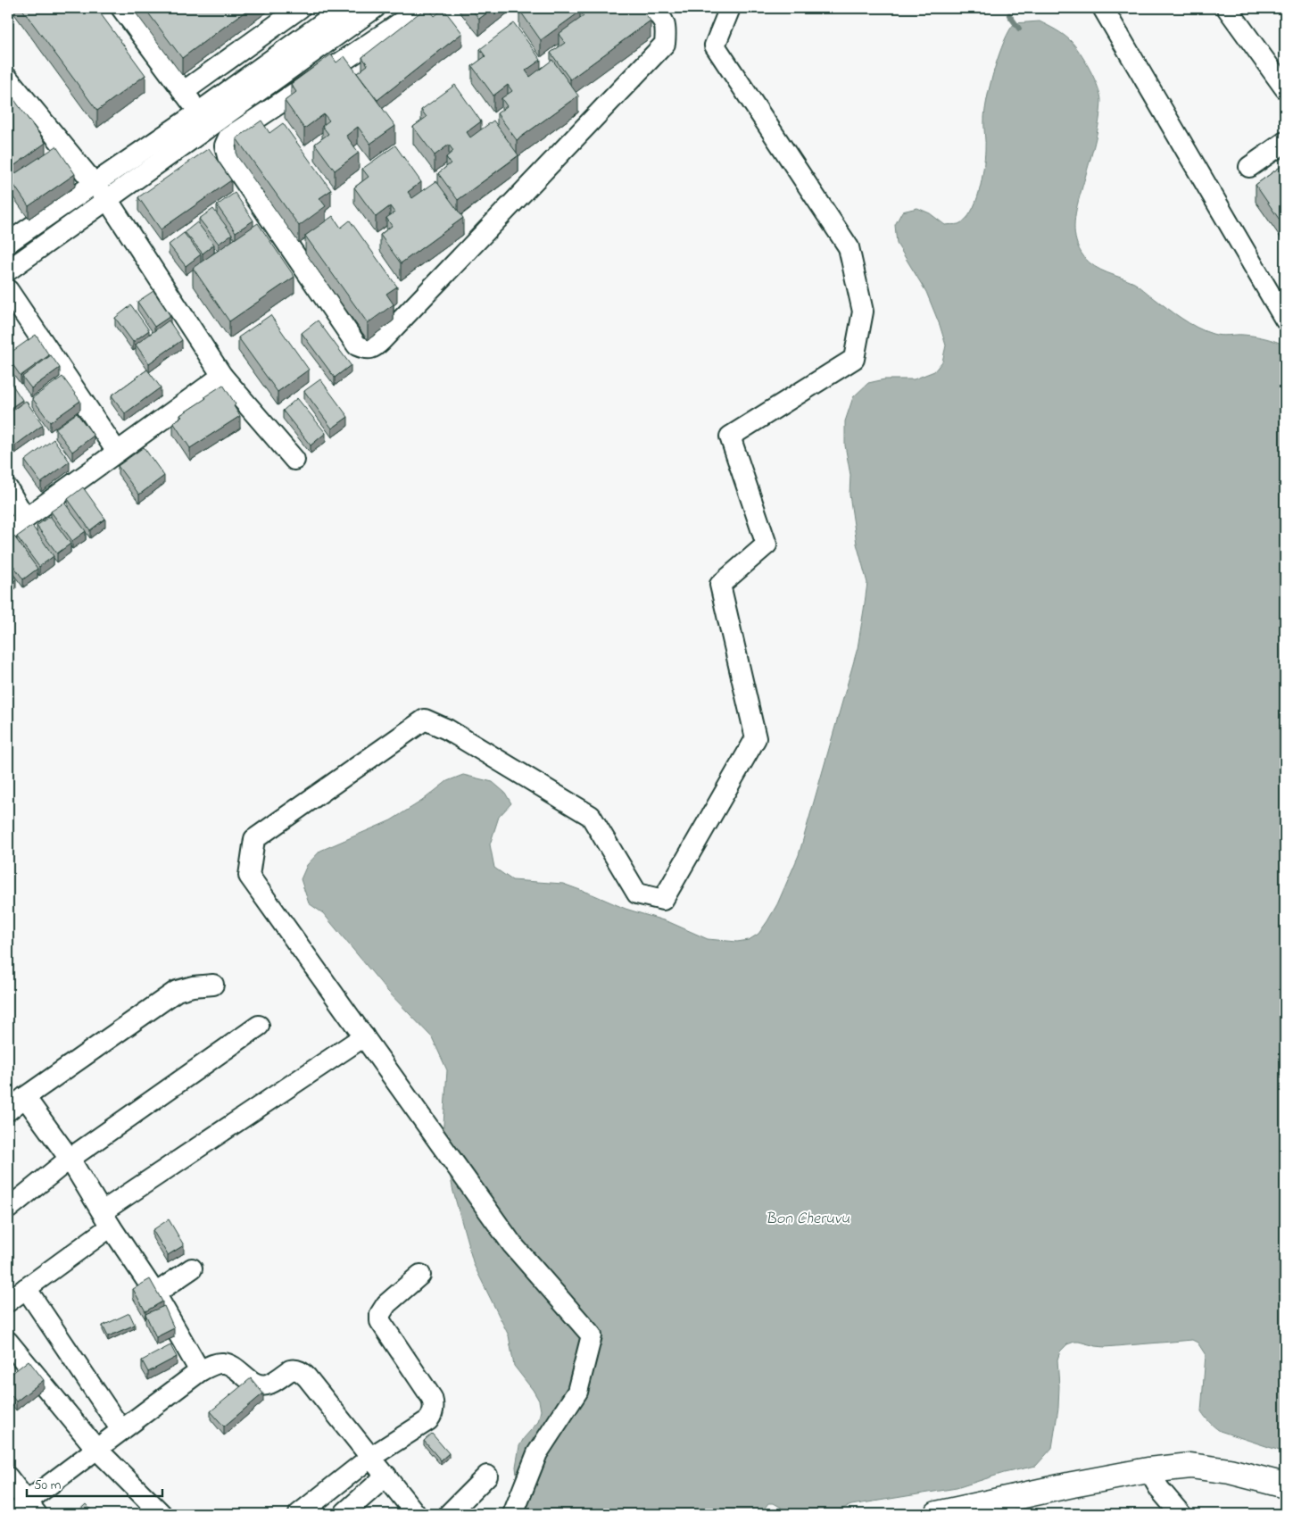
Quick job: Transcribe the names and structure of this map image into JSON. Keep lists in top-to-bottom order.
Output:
{
  "water": ["Bon Cheruvu"],
  "scale_bar": "50 m"
}
